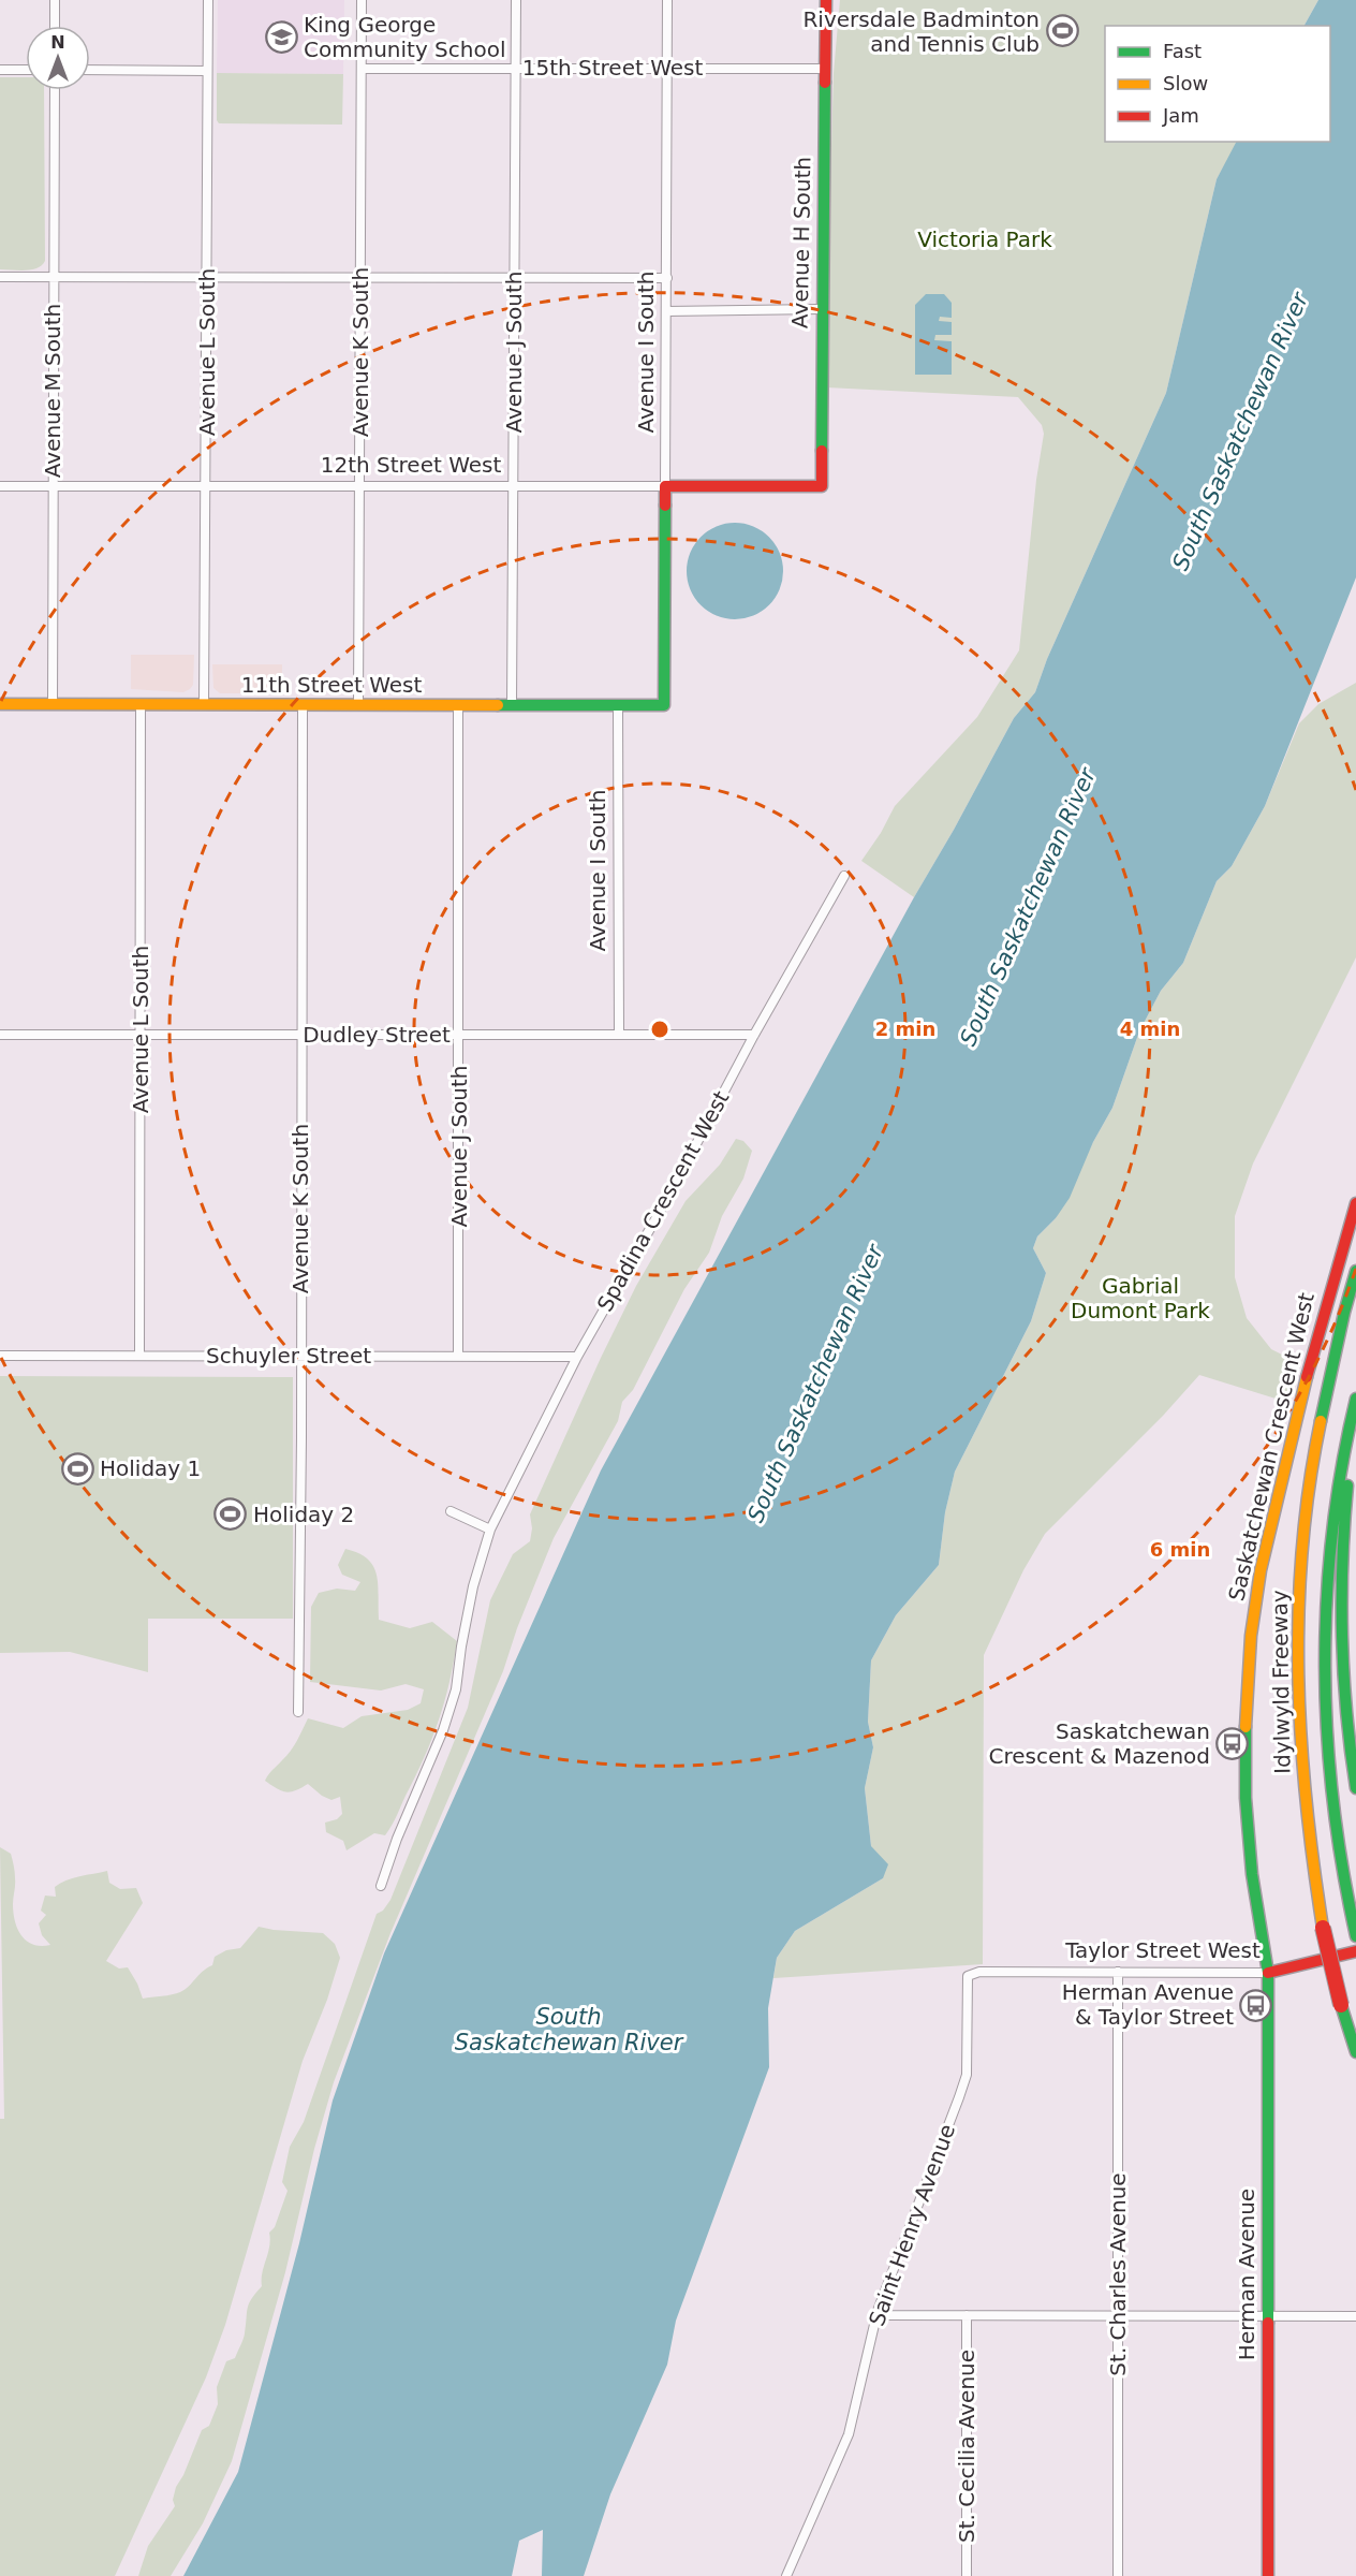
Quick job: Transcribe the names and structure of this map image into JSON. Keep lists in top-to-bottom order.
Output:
{
  "streets": {
    "main road": [
      "Avenue H South",
      "Avenue I South",
      "12th Street West",
      "11th Street West",
      "Saskatchewan Crescent West",
      "Idylwyld Freeway",
      "Taylor Street West",
      "Herman Avenue"
    ],
    "street": [
      "15th Street West",
      "Avenue L South",
      "Avenue K South",
      "Avenue J South",
      "Avenue M South",
      "Dudley Street",
      "Spadina Crescent West",
      "Schuyler Street",
      "Saint Henry Avenue",
      "St. Charles Avenue",
      "St. Cecilia Avenue"
    ]
  },
  "crossings": [
    ["15th Street West", "Avenue H South"],
    ["15th Street West", "Avenue K South"],
    ["15th Street West", "Avenue J South"],
    ["15th Street West", "Avenue I South"],
    ["Avenue H South", "12th Street West"],
    ["Avenue L South", "12th Street West"],
    ["Avenue L South", "11th Street West"],
    ["Avenue L South", "Dudley Street"],
    ["Avenue L South", "Schuyler Street"],
    ["Avenue K South", "12th Street West"],
    ["Avenue K South", "11th Street West"],
    ["Avenue K South", "Dudley Street"],
    ["Avenue K South", "Schuyler Street"],
    ["Avenue J South", "12th Street West"],
    ["Avenue J South", "11th Street West"],
    ["Avenue J South", "Dudley Street"],
    ["Avenue J South", "Schuyler Street"],
    ["Avenue I South", "12th Street West"],
    ["Avenue I South", "11th Street West"],
    ["Avenue I South", "Dudley Street"],
    ["Avenue M South", "12th Street West"],
    ["Avenue M South", "11th Street West"],
    ["Dudley Street", "Spadina Crescent West"],
    ["Spadina Crescent West", "Schuyler Street"],
    ["Saskatchewan Crescent West", "Taylor Street West"],
    ["Saskatchewan Crescent West", "Herman Avenue"],
    ["Taylor Street West", "Saint Henry Avenue"],
    ["Taylor Street West", "St. Charles Avenue"],
    ["Taylor Street West", "Herman Avenue"]
  ],
  "water": ["South Saskatchewan River"],
  "parks": ["Victoria Park", "Gabrial Dumont Park"],
  "places": {
    "sports": ["Riversdale Badminton and Tennis Club", "Holiday 1", "Holiday 2"],
    "school or university": ["King George Community School"],
    "bus stop": ["Saskatchewan Crescent & Mazenod", "Herman Avenue & Taylor Street"]
  },
  "legend": ["Fast", "Slow", "Jam"],
  "north": "top",
  "rings": ["2 min", "4 min", "6 min"]
}
